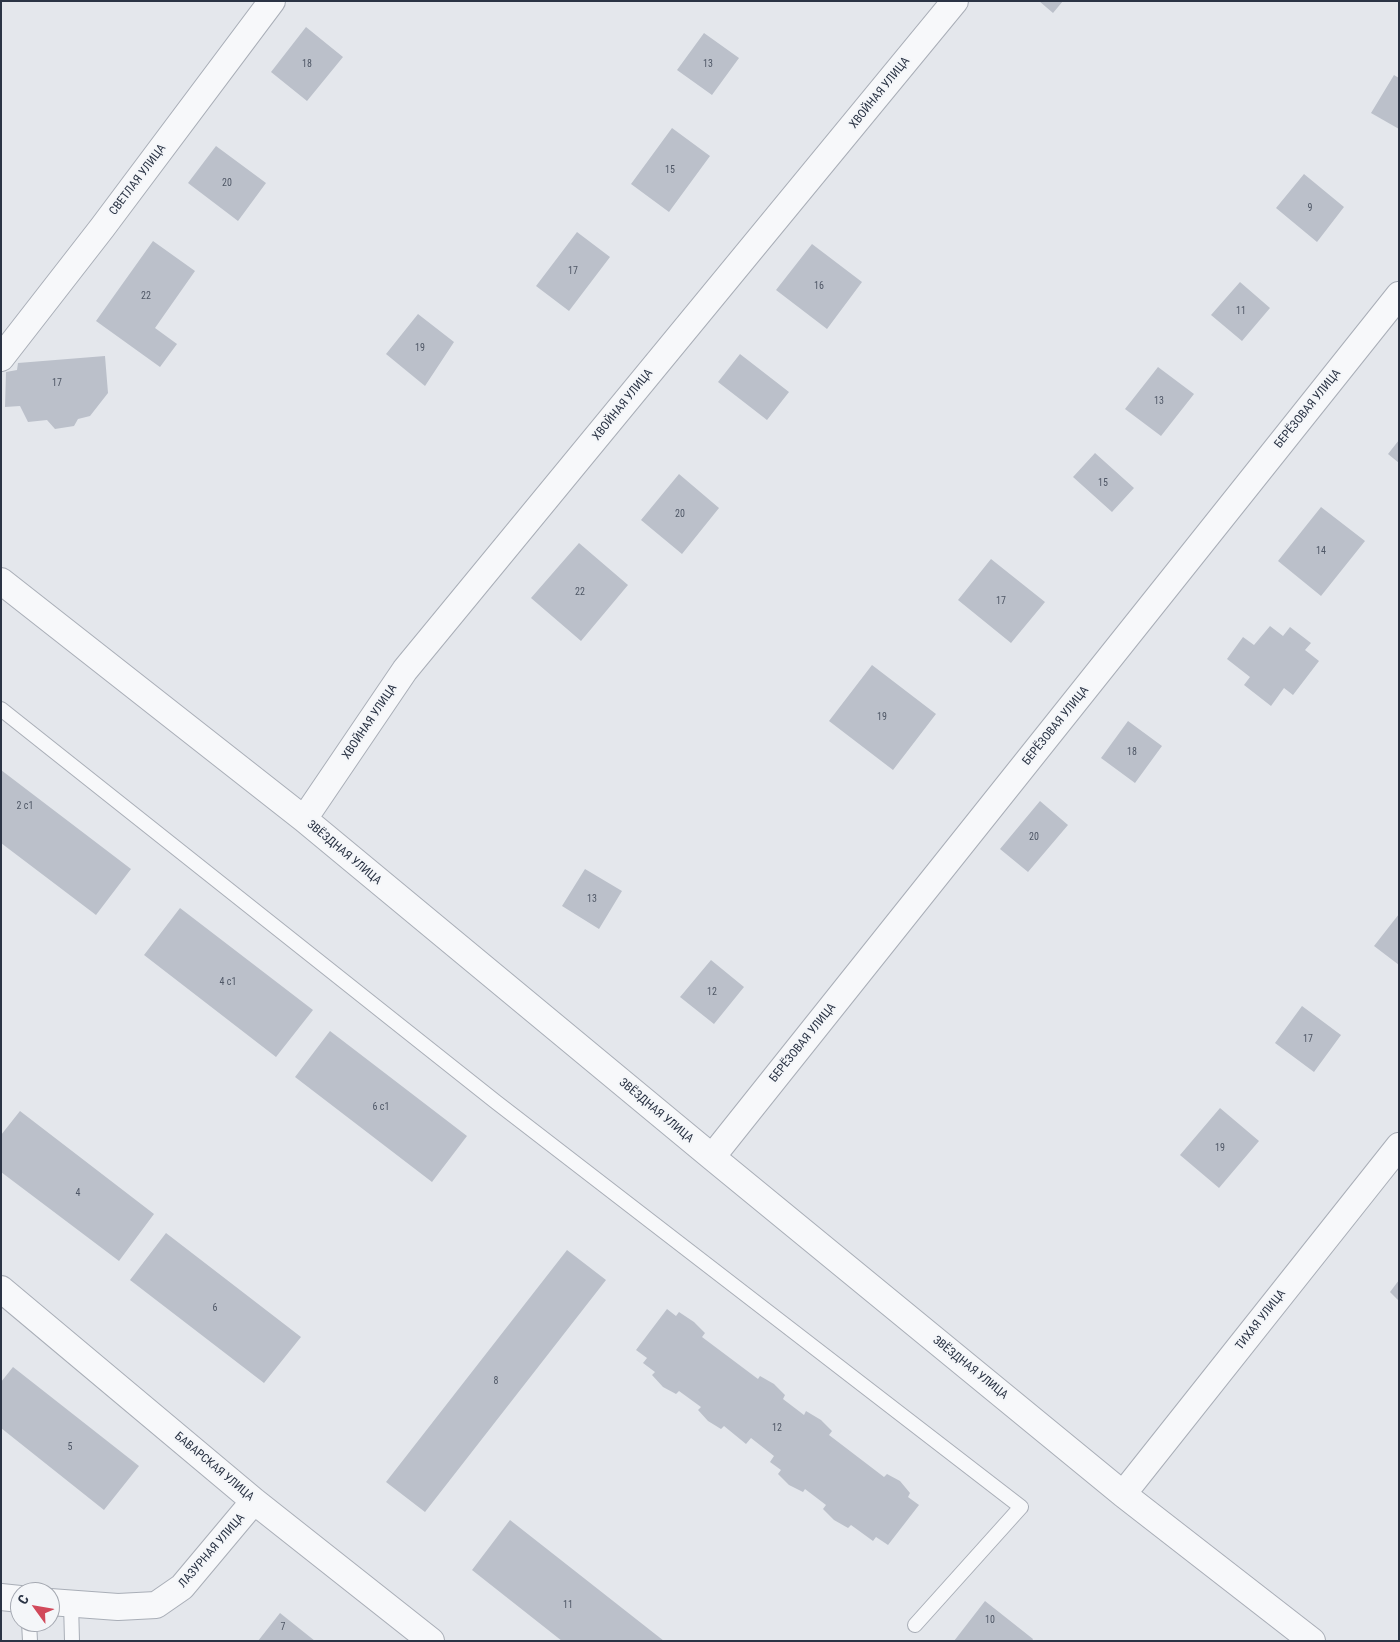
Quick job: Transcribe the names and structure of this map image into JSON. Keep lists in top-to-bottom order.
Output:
{
  "streets": {
    "street": [
      "ХВОЙНАЯ УЛИЦА",
      "СВЕТЛАЯ УЛИЦА",
      "БЕРЁЗОВАЯ УЛИЦА",
      "ЗВЁЗДНАЯ УЛИЦА",
      "ТИХАЯ УЛИЦА",
      "БАВАРСКАЯ УЛИЦА",
      "ЛАЗУРНАЯ УЛИЦА"
    ]
  },
  "crossings": [
    ["ХВОЙНАЯ УЛИЦА", "ЗВЁЗДНАЯ УЛИЦА"],
    ["БЕРЁЗОВАЯ УЛИЦА", "ЗВЁЗДНАЯ УЛИЦА"],
    ["ЗВЁЗДНАЯ УЛИЦА", "ТИХАЯ УЛИЦА"],
    ["БАВАРСКАЯ УЛИЦА", "ЛАЗУРНАЯ УЛИЦА"]
  ],
  "house_numbers": [
    "18",
    "13",
    "15",
    "20",
    "9",
    "17",
    "16",
    "22",
    "11",
    "19",
    "17",
    "13",
    "15",
    "20",
    "14",
    "22",
    "17",
    "19",
    "18",
    "2 с1",
    "20",
    "13",
    "4 с1",
    "12",
    "17",
    "6 с1",
    "19",
    "4",
    "6",
    "8",
    "12",
    "5",
    "11",
    "10",
    "7"
  ],
  "north": "top left"
}
